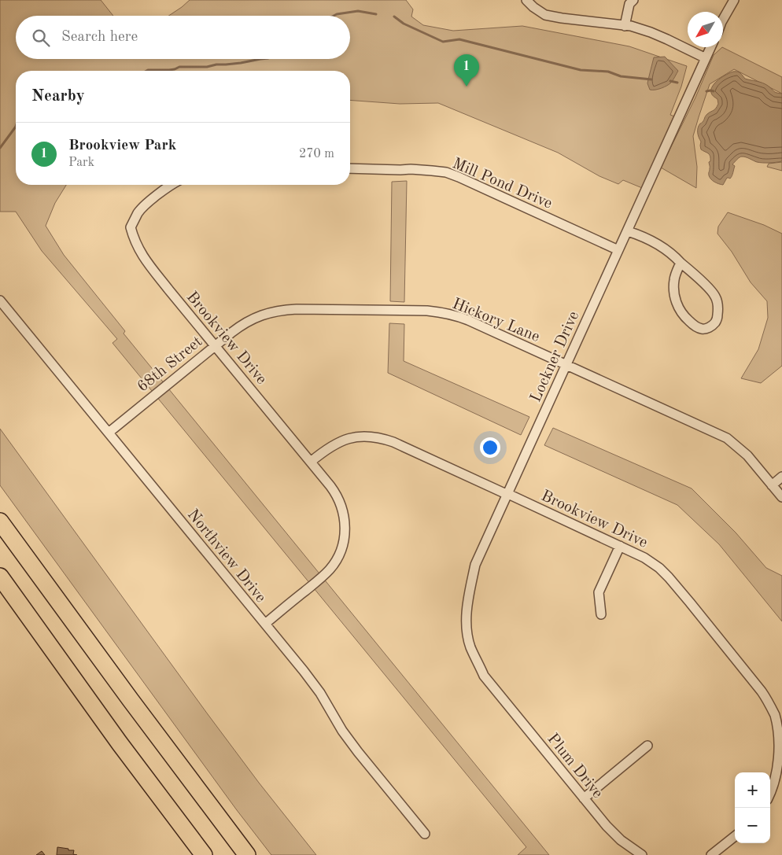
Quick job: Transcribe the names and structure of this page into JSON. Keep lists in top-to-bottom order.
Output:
{
  "streets": {
    "street": [
      "Mill Pond Drive",
      "Hickory Lane",
      "Brookview Drive",
      "Lockner Drive",
      "68th Street",
      "Northview Drive",
      "Plum Drive"
    ]
  },
  "crossings": [
    ["Mill Pond Drive", "Lockner Drive"],
    ["Hickory Lane", "Lockner Drive"],
    ["Hickory Lane", "68th Street"],
    ["Brookview Drive", "Lockner Drive"],
    ["Brookview Drive", "68th Street"],
    ["Brookview Drive", "Northview Drive"],
    ["Lockner Drive", "Plum Drive"],
    ["68th Street", "Northview Drive"]
  ],
  "north": "bottom left",
  "page": {
    "search": "Search here",
    "pins": "1",
    "heading": "Nearby",
    "list": [
      {
        "mark": "1",
        "name": "Brookview Park",
        "note": "Park",
        "value": "270 m"
      }
    ],
    "map_buttons": ["+", "−"]
  }
}
